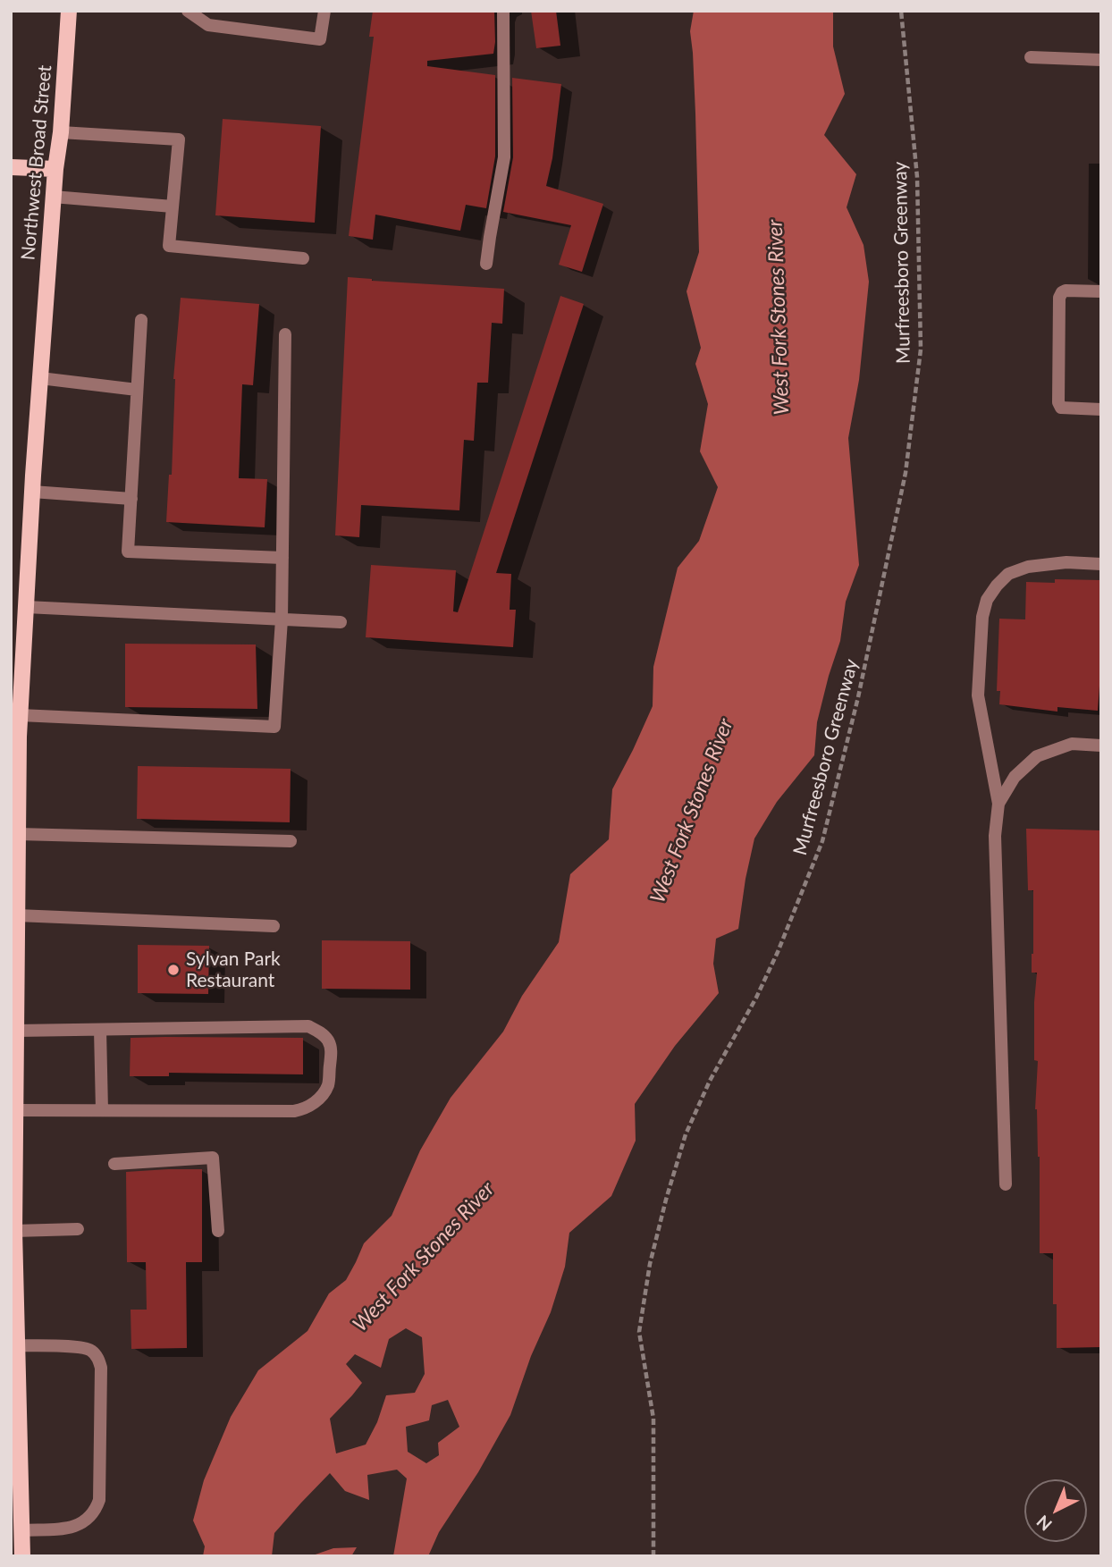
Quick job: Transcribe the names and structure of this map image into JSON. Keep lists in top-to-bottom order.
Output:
{
  "streets": {
    "main road": ["Northwest Broad Street"],
    "path": ["Murfreesboro Greenway"]
  },
  "water": ["West Fork Stones River"],
  "places": ["Sylvan Park Restaurant"],
  "north": "bottom left"
}
